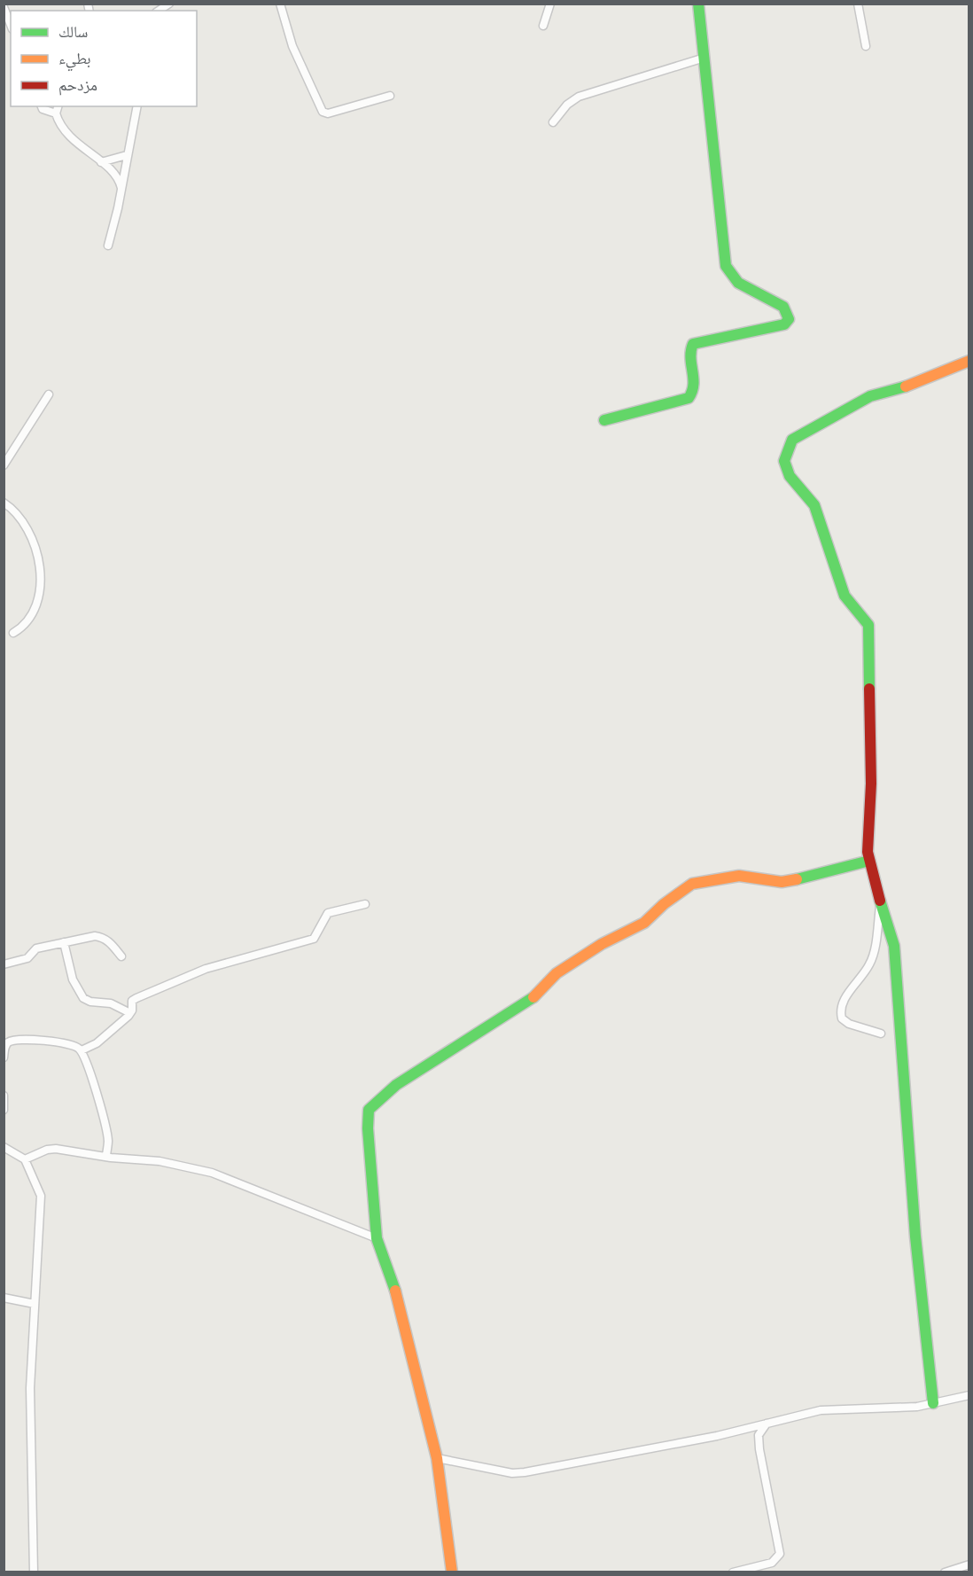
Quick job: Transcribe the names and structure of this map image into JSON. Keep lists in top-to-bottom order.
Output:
{
  "legend": ["سالك", "بطيء", "مزدحم"]
}
